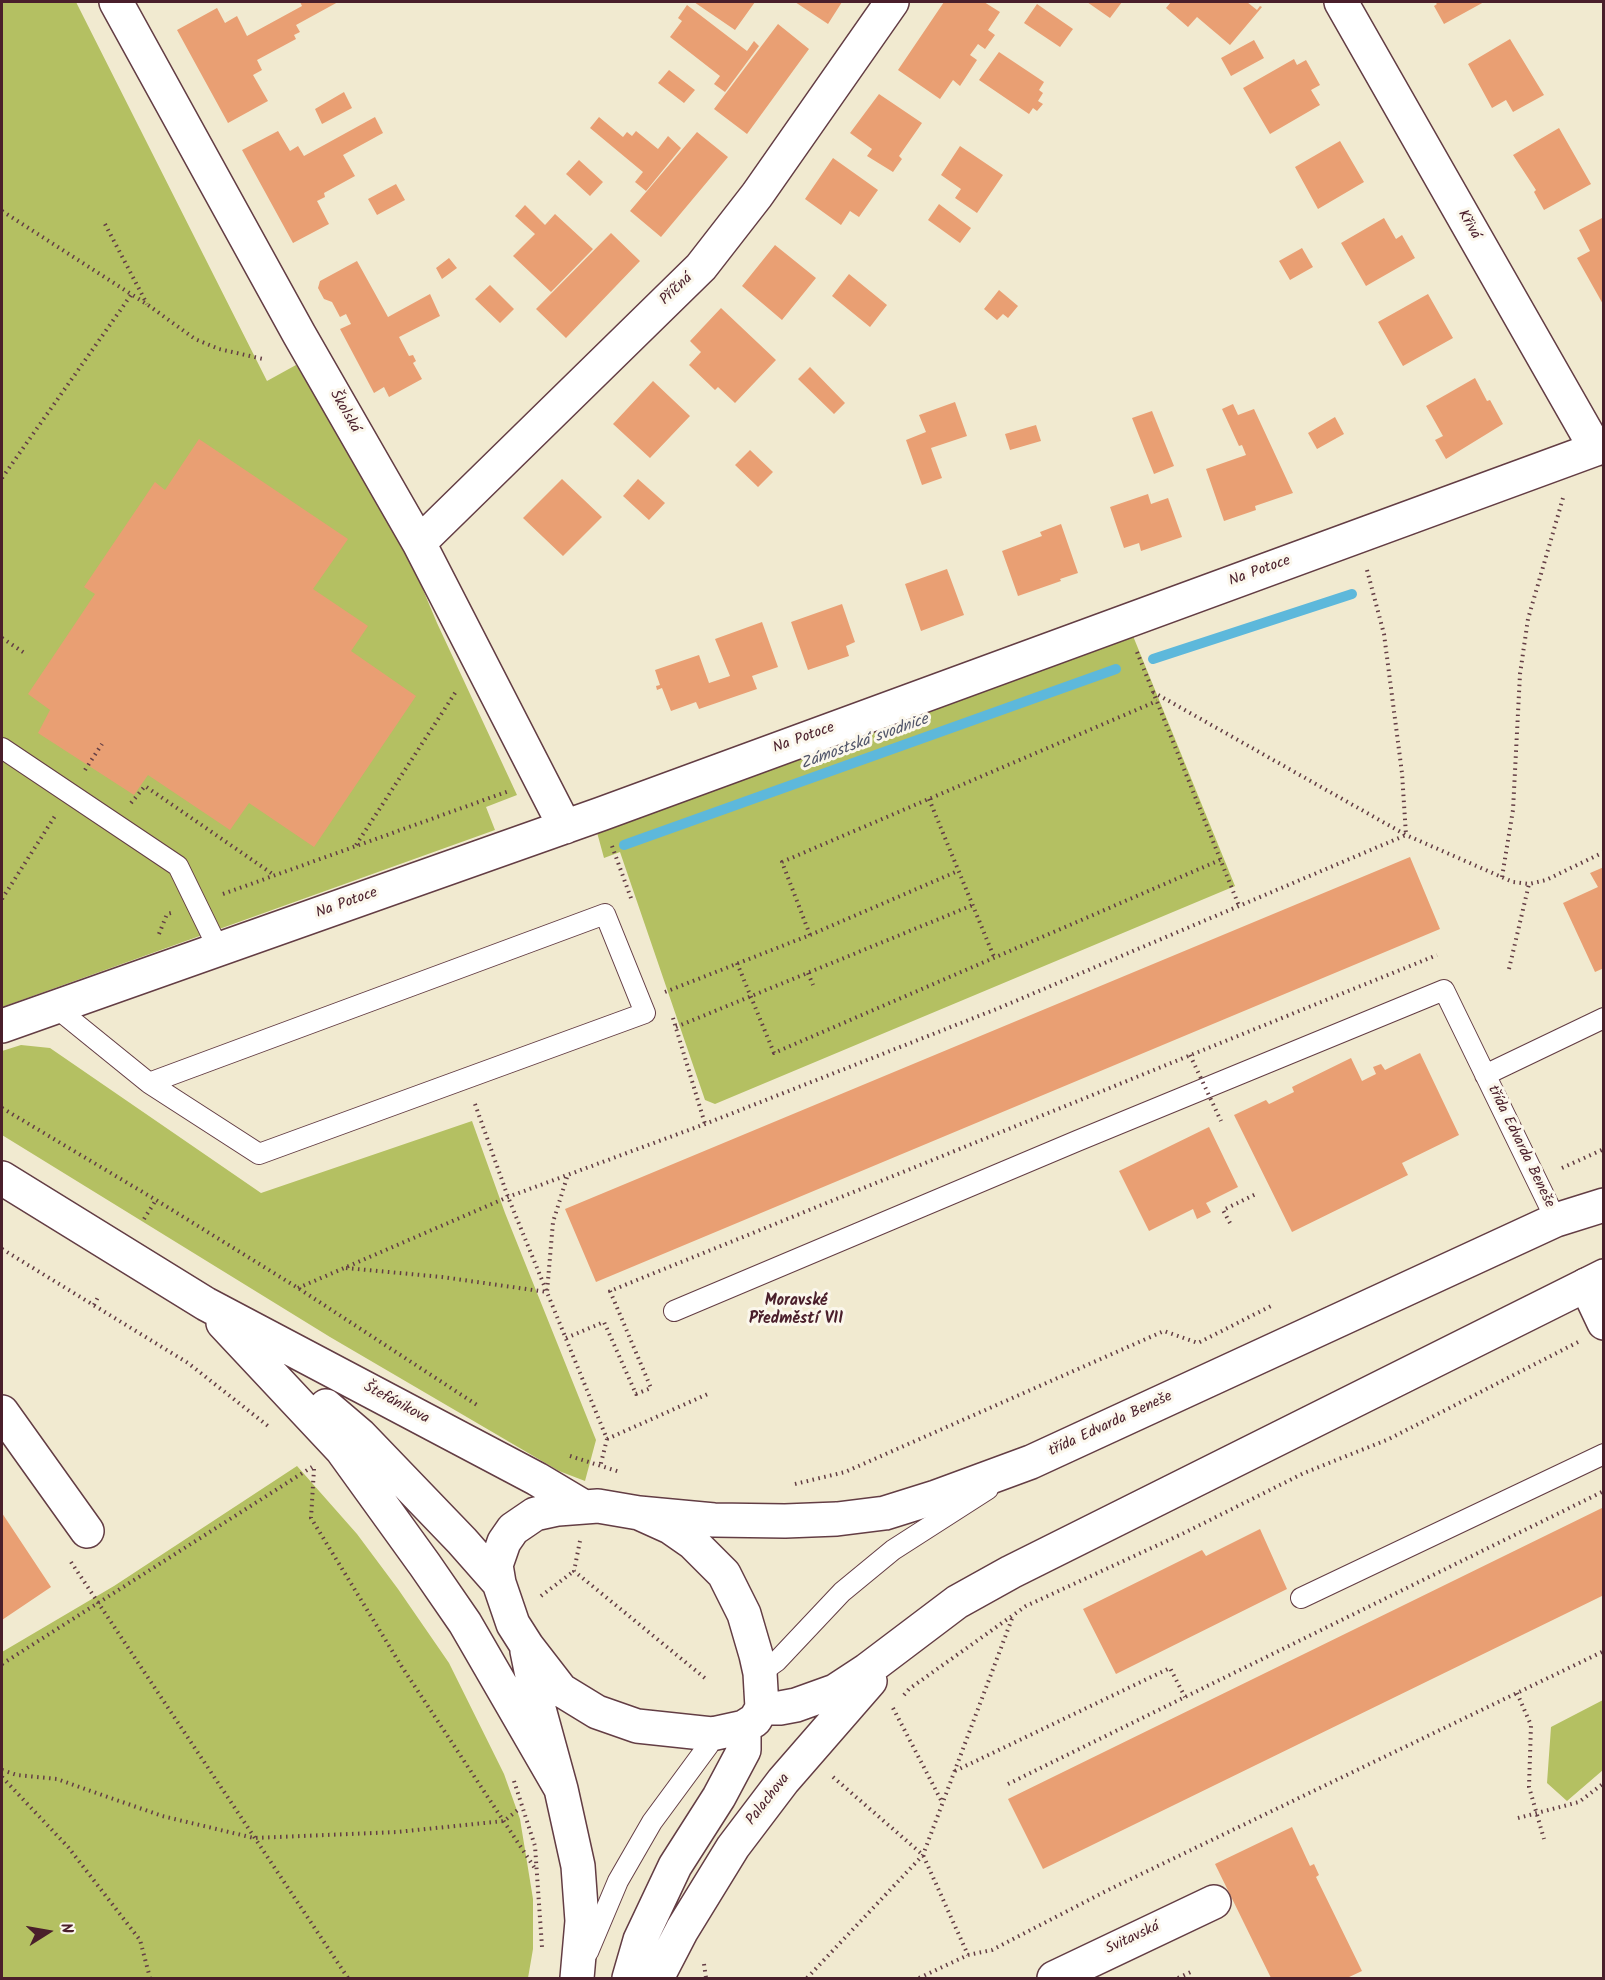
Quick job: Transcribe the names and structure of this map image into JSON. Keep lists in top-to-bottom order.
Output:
{
  "streets": {
    "street": [
      "Křivá",
      "Příčná",
      "Školská",
      "Na Potoce",
      "třída Edvarda Beneše",
      "Štefánikova",
      "Palachova",
      "Svitavská"
    ]
  },
  "crossings": [
    ["Křivá", "Na Potoce"],
    ["Příčná", "Školská"],
    ["Školská", "Na Potoce"]
  ],
  "districts": ["Moravské Předměstí VII"],
  "water": ["Zámostská svodnice"],
  "north": "right"
}
